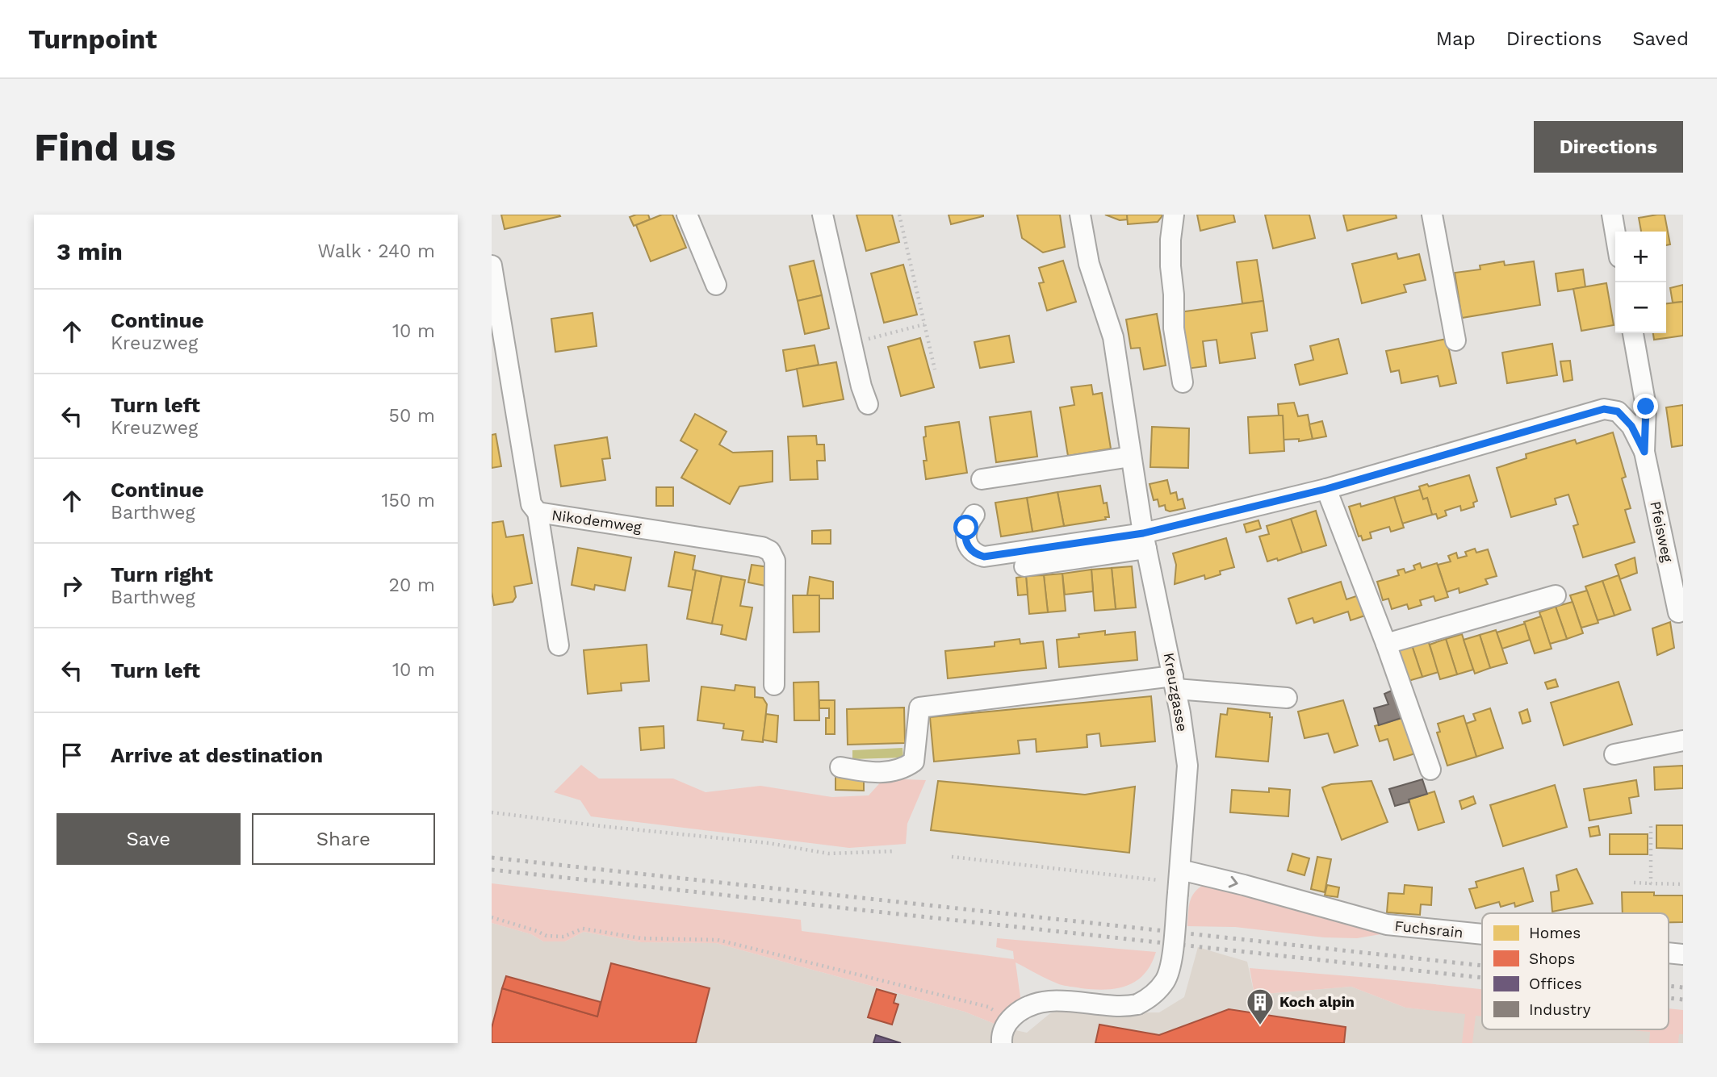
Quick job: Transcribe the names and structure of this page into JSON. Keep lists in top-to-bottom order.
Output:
{
  "streets": {
    "street": [
      "Nikodemweg",
      "Pfeisweg",
      "Kreuzgasse",
      "Fuchsrain"
    ]
  },
  "crossings": [
    ["Kreuzgasse", "Fuchsrain"]
  ],
  "one_way": ["Fuchsrain"],
  "places": {
    "building": ["Koch alpin"]
  },
  "legend": [
    "Homes",
    "Shops",
    "Offices",
    "Industry"
  ],
  "page": {
    "header": "Turnpoint",
    "nav": ["Map", "Directions", "Saved"],
    "buttons": [
      "Directions",
      ["Save", "Share"]
    ],
    "title": "Find us",
    "heading": ["3 min", "Walk · 240 m"],
    "map_buttons": ["+", "−"],
    "list": [
      ["Continue", "Kreuzweg", "10 m"],
      ["Turn left", "Kreuzweg", "50 m"],
      ["Continue", "Barthweg", "150 m"],
      ["Turn right", "Barthweg", "20 m"],
      ["Turn left", "10 m"],
      "Arrive at destination"
    ]
  }
}
